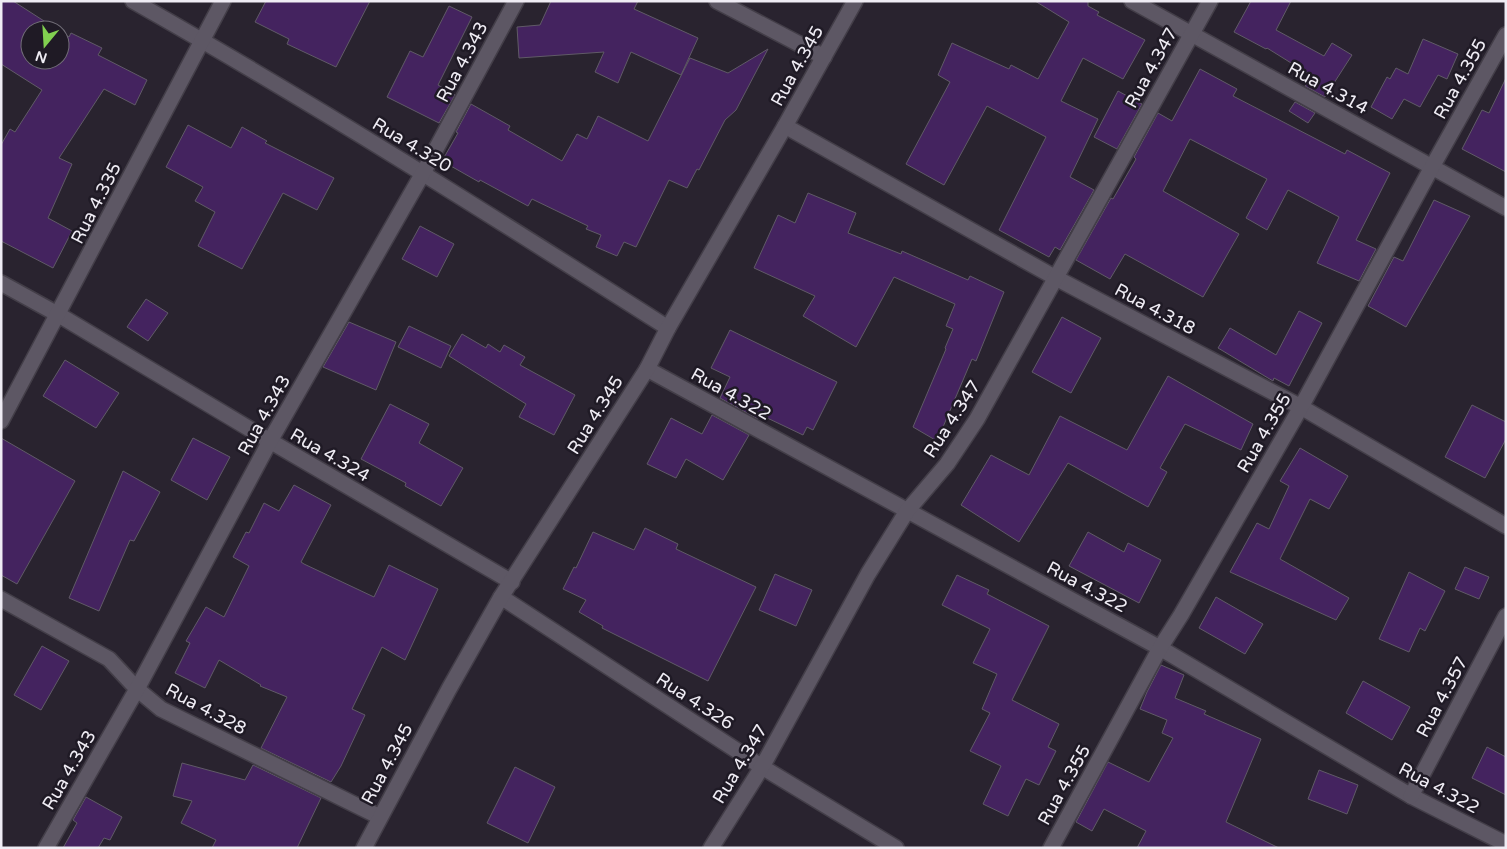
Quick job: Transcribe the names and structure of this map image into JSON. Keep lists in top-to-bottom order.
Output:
{
  "streets": {
    "street": [
      "Rua 4.343",
      "Rua 4.345",
      "Rua 4.347",
      "Rua 4.355",
      "Rua 4.314",
      "Rua 4.320",
      "Rua 4.335",
      "Rua 4.318",
      "Rua 4.322",
      "Rua 4.324",
      "Rua 4.357",
      "Rua 4.326",
      "Rua 4.328"
    ]
  },
  "crossings": [
    ["Rua 4.343", "Rua 4.320"],
    ["Rua 4.343", "Rua 4.324"],
    ["Rua 4.343", "Rua 4.328"],
    ["Rua 4.345", "Rua 4.320"],
    ["Rua 4.345", "Rua 4.318"],
    ["Rua 4.345", "Rua 4.322"],
    ["Rua 4.345", "Rua 4.324"],
    ["Rua 4.345", "Rua 4.326"],
    ["Rua 4.345", "Rua 4.328"],
    ["Rua 4.347", "Rua 4.314"],
    ["Rua 4.347", "Rua 4.318"],
    ["Rua 4.347", "Rua 4.322"],
    ["Rua 4.347", "Rua 4.326"],
    ["Rua 4.355", "Rua 4.314"],
    ["Rua 4.355", "Rua 4.318"],
    ["Rua 4.355", "Rua 4.322"],
    ["Rua 4.320", "Rua 4.335"],
    ["Rua 4.335", "Rua 4.324"],
    ["Rua 4.322", "Rua 4.357"]
  ],
  "north": "bottom"
}
